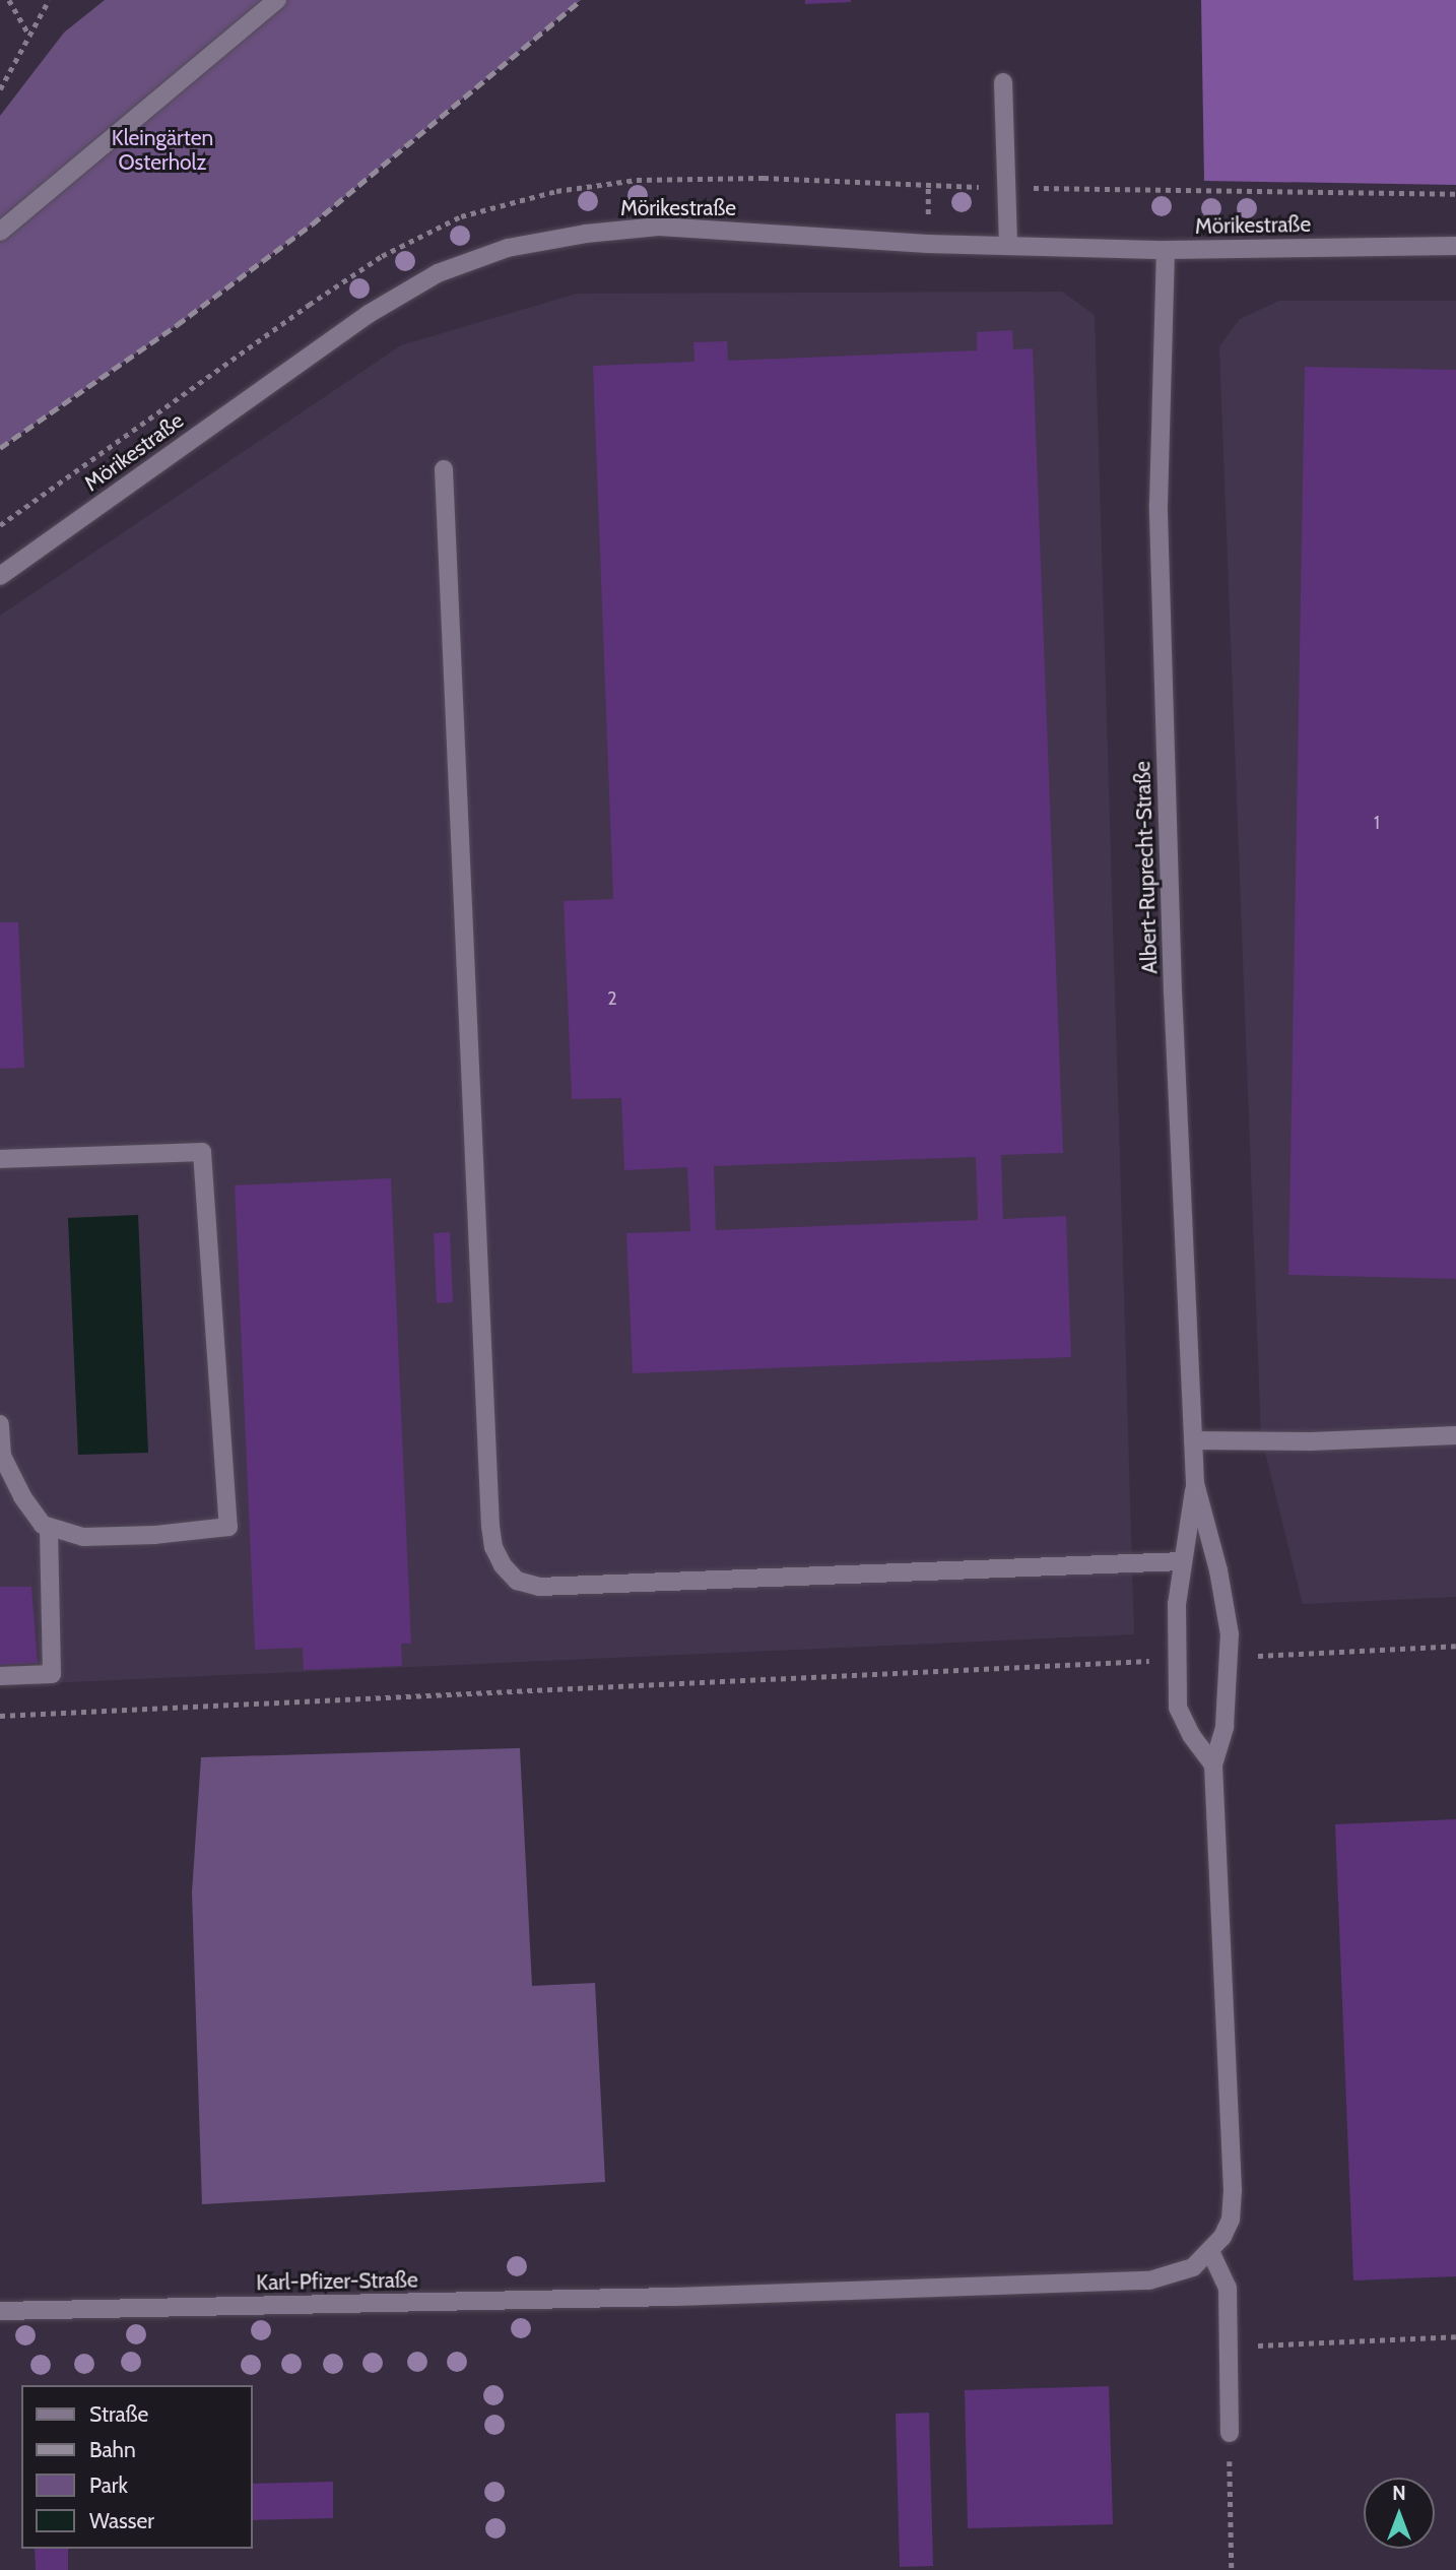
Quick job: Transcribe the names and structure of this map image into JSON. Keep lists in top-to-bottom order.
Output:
{
  "streets": {
    "street": ["Mörikestraße", "Albert-Ruprecht-Straße", "Karl-Pfizer-Straße"]
  },
  "crossings": [
    ["Mörikestraße", "Albert-Ruprecht-Straße"]
  ],
  "parks": ["Kleingärten Osterholz"],
  "house_numbers": ["1", "2"],
  "legend": [
    "Straße",
    "Bahn",
    "Park",
    "Wasser"
  ],
  "north": "top"
}
